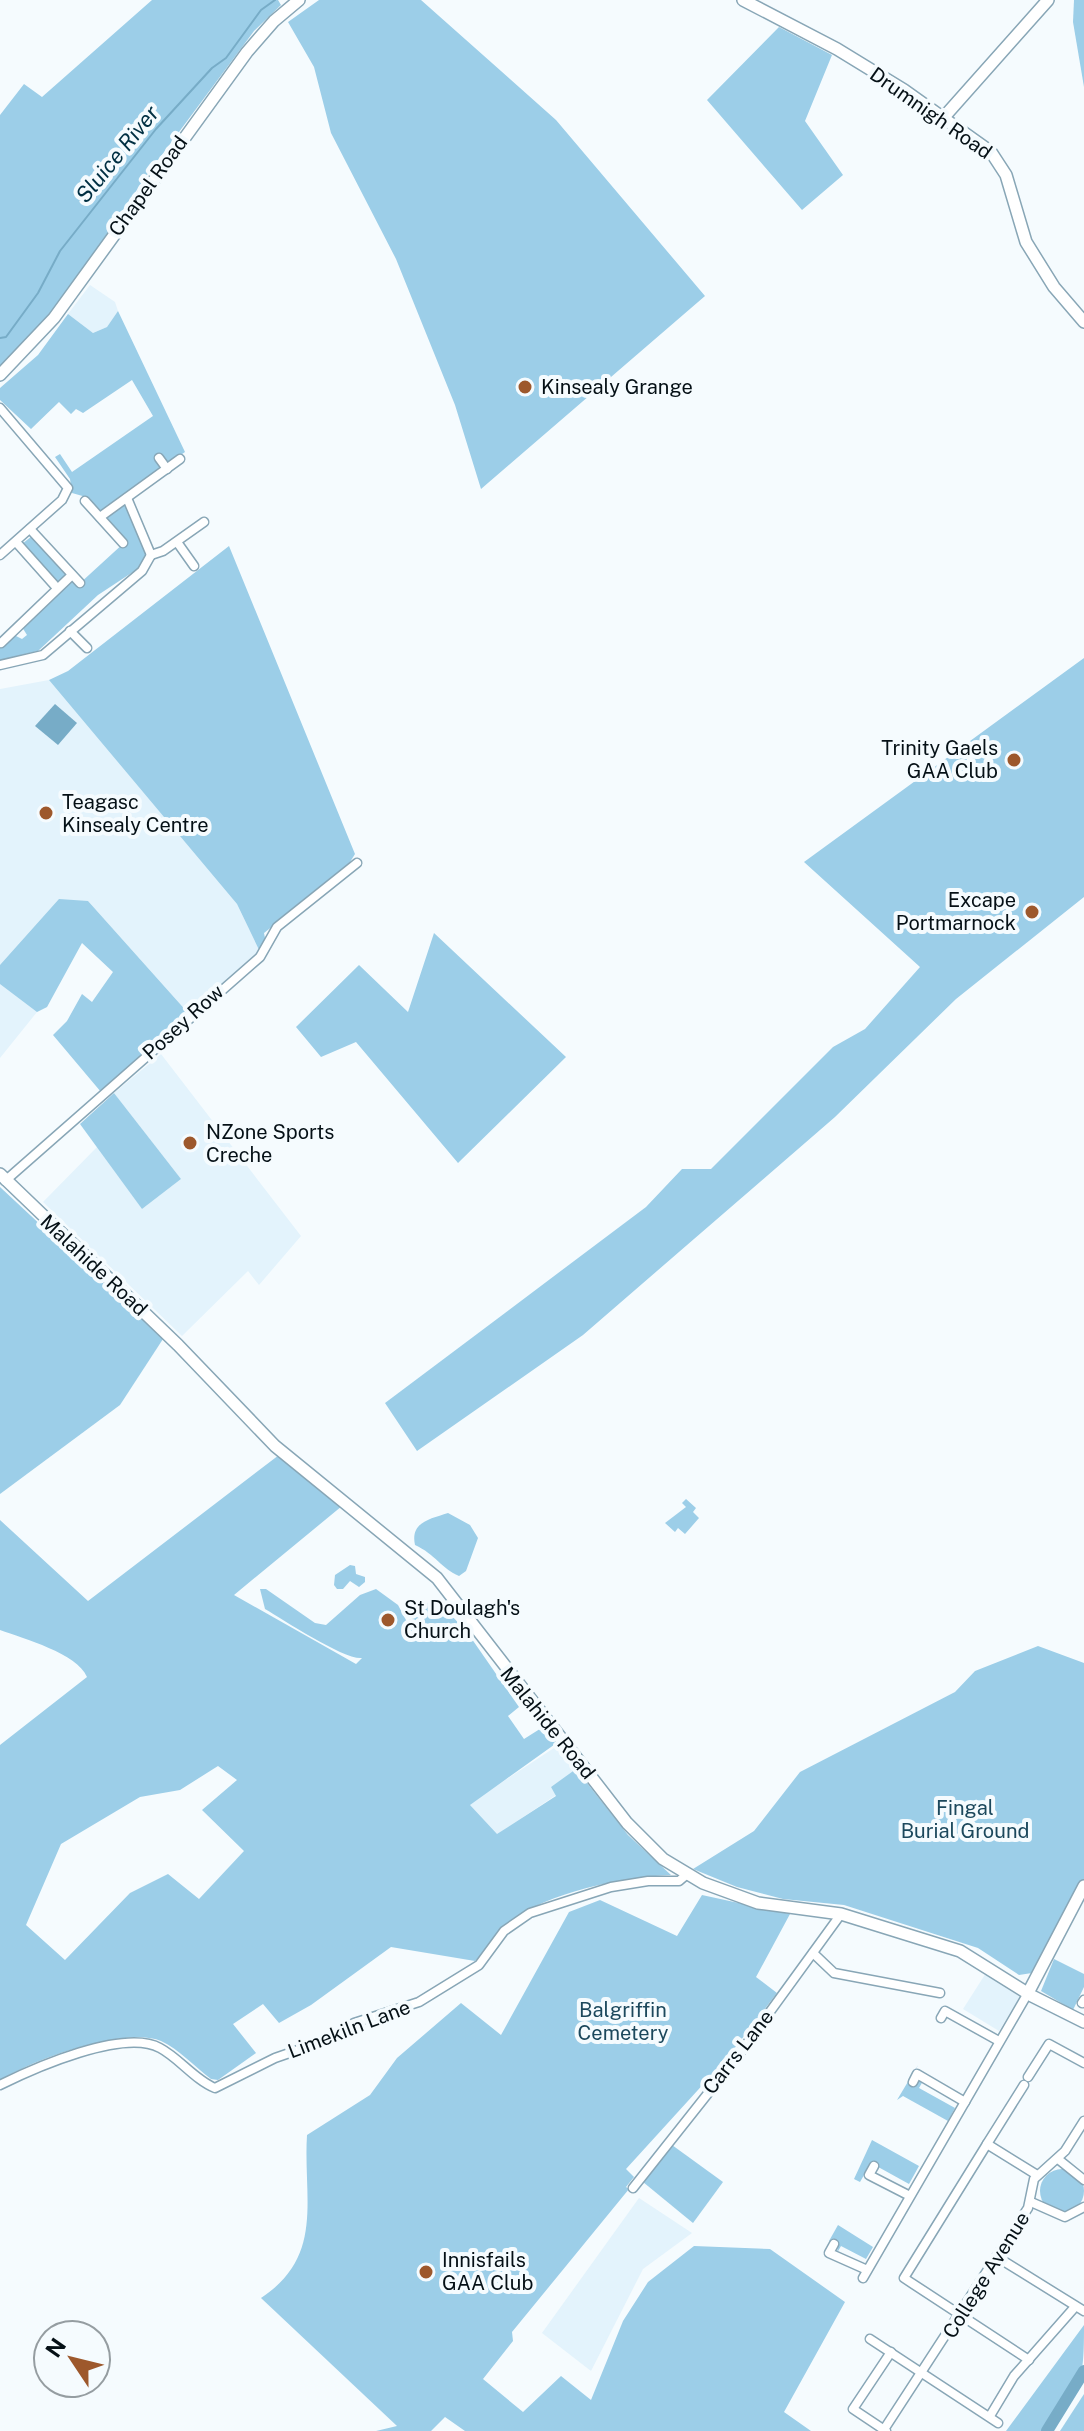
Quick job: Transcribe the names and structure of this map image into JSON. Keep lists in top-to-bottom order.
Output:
{
  "streets": {
    "main road": ["Drumnigh Road", "Chapel Road", "Malahide Road"],
    "street": [
      "Posey Row",
      "Limekiln Lane",
      "Carrs Lane",
      "College Avenue"
    ]
  },
  "crossings": [
    ["Posey Row", "Malahide Road"],
    ["Malahide Road", "Limekiln Lane"],
    ["Malahide Road", "Carrs Lane"]
  ],
  "water": ["Sluice River"],
  "parks": ["Fingal Burial Ground", "Balgriffin Cemetery"],
  "places": [
    "Kinsealy Grange",
    "Trinity Gaels GAA Club",
    "Teagasc Kinsealy Centre",
    "Excape Portmarnock",
    "NZone Sports Creche",
    "St Doulagh's Church",
    "Innisfails GAA Club"
  ],
  "north": "top left"
}
